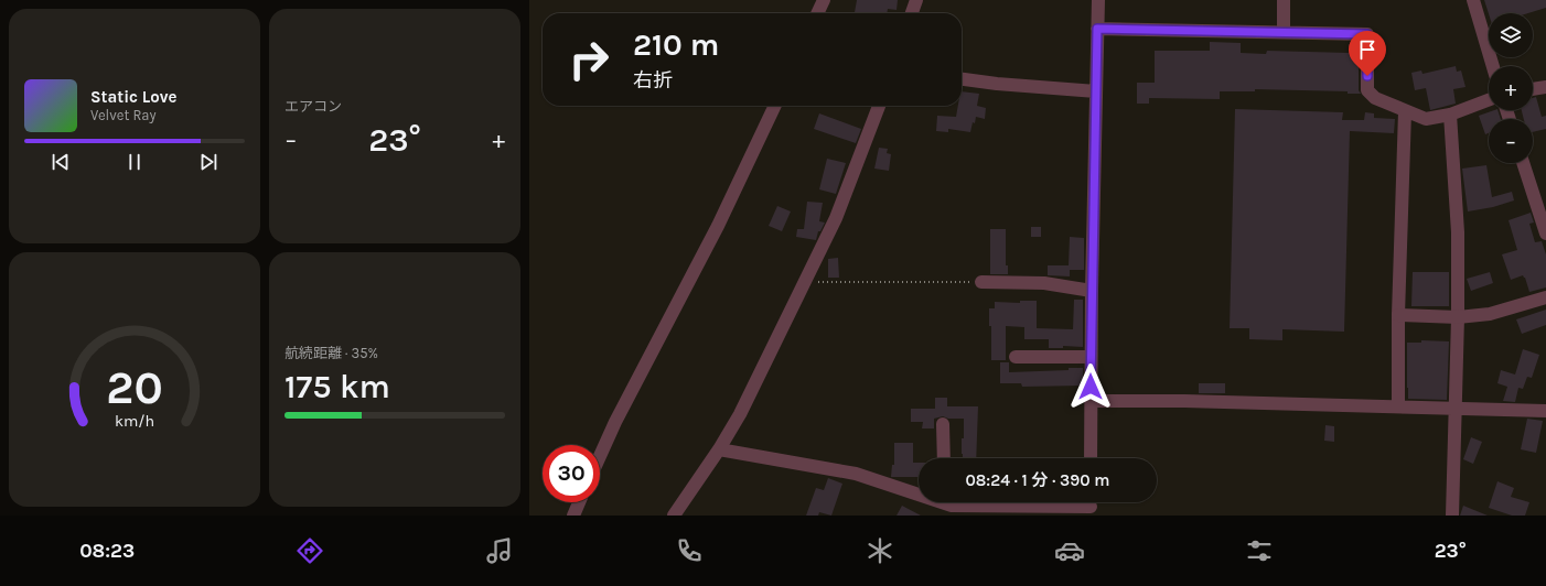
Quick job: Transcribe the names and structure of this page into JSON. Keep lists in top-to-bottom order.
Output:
{
  "page": {
    "tile": [
      "エアコン",
      ["航続距離 · 35%", "175 km"]
    ],
    "map_buttons": ["+", "−"],
    "turn": ["210 m", "右折"],
    "song": ["Static Love", "Velvet Ray"],
    "heat": ["−", "23°", "+"],
    "limit": "30",
    "trip": "08:24 · 1 分 · 390 m",
    "tabs": ["08:23", "23°"],
    "gauge": ["20", "km/h"]
  }
}
